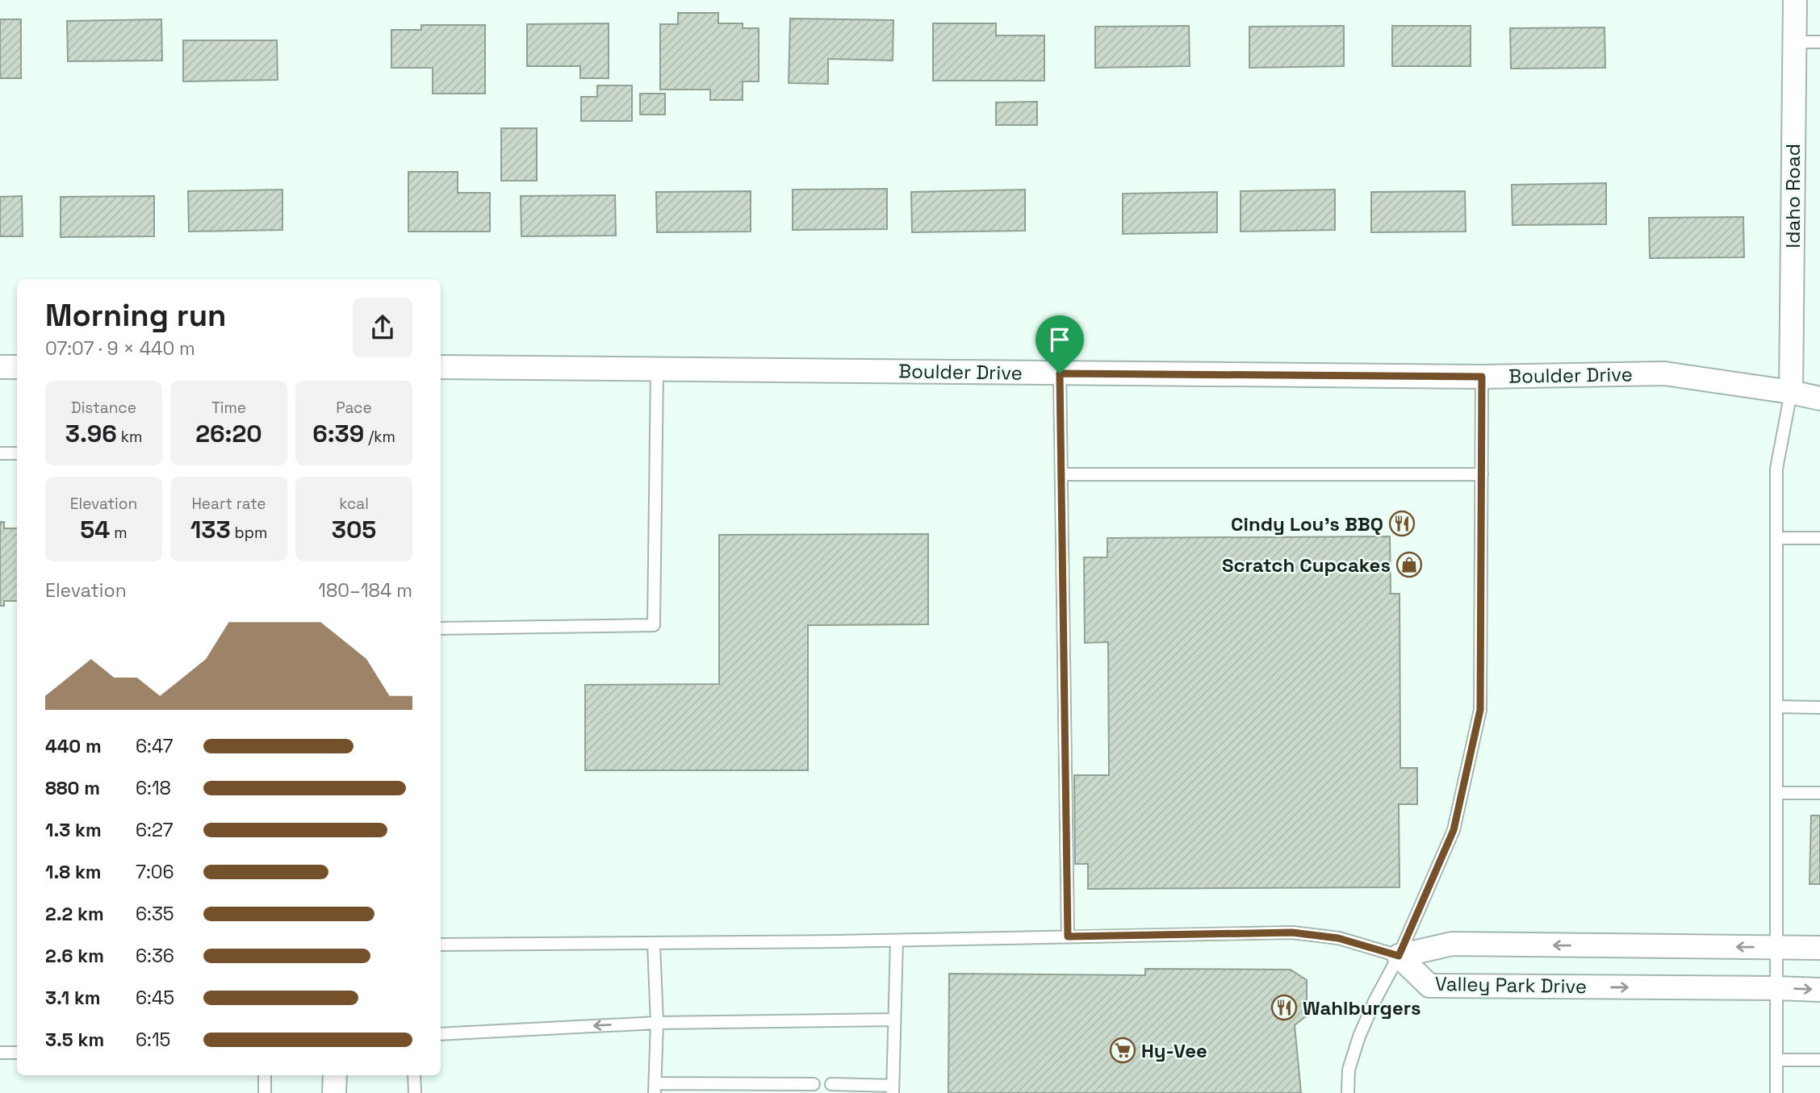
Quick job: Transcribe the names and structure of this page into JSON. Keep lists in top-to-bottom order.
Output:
{
  "streets": {
    "street": ["Idaho Road", "Boulder Drive", "Valley Park Drive"]
  },
  "crossings": [
    ["Idaho Road", "Boulder Drive"]
  ],
  "places": {
    "restaurant": ["Cindy Lou's BBQ", "Wahlburgers"],
    "shop": ["Scratch Cupcakes"],
    "supermarket": ["Hy-Vee"]
  },
  "page": {
    "heading": ["Morning run", "07:07 · 9 × 440 m"],
    "stats": [
      ["Distance", "3.96 km"],
      ["Time", "26:20"],
      ["Pace", "6:39 /km"],
      ["Elevation", "54 m"],
      ["Heart rate", "133 bpm"],
      ["kcal", "305"]
    ],
    "chart": ["Elevation", "180–184 m"],
    "list": [
      {
        "name": "440 m",
        "note": "6:47"
      },
      {
        "name": "880 m",
        "note": "6:18"
      },
      {
        "name": "1.3 km",
        "note": "6:27"
      },
      {
        "name": "1.8 km",
        "note": "7:06"
      },
      {
        "name": "2.2 km",
        "note": "6:35"
      },
      {
        "name": "2.6 km",
        "note": "6:36"
      },
      {
        "name": "3.1 km",
        "note": "6:45"
      },
      {
        "name": "3.5 km",
        "note": "6:15"
      }
    ]
  }
}
